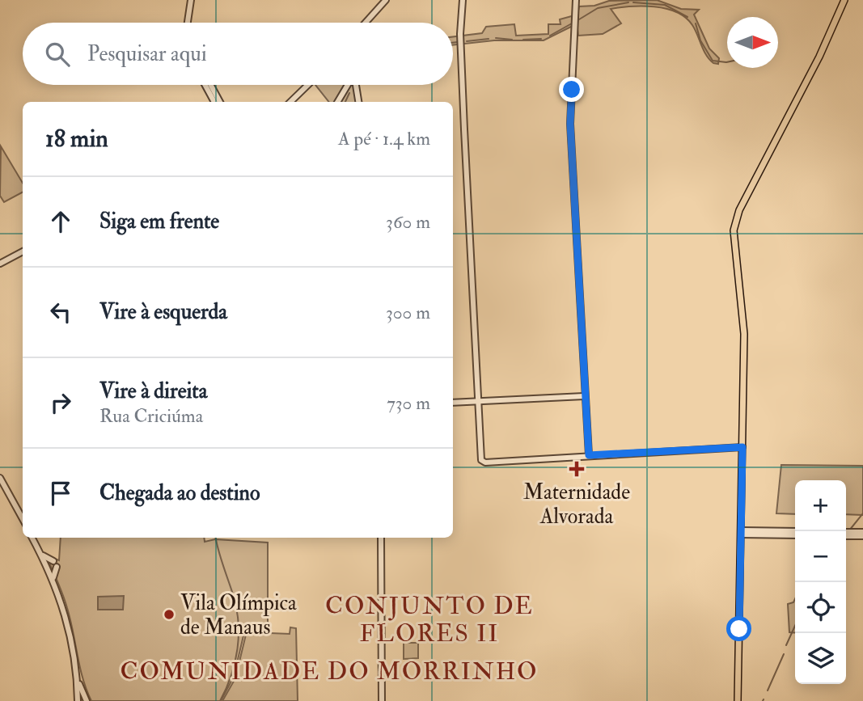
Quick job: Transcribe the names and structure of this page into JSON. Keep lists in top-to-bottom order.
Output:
{
  "districts": ["CONJUNTO DE FLORES II", "COMUNIDADE DO MORRINHO"],
  "places": {
    "health": ["Maternidade Alvorada"],
    "other": ["Vila Olímpica de Manaus"]
  },
  "north": "right",
  "page": {
    "search": "Pesquisar aqui",
    "heading": ["18 min", "A pé · 1.4 km"],
    "list": [
      ["Siga em frente", "360 m"],
      ["Vire à esquerda", "300 m"],
      ["Vire à direita", "Rua Criciúma", "730 m"],
      "Chegada ao destino"
    ],
    "map_buttons": ["+", "−"]
  }
}
